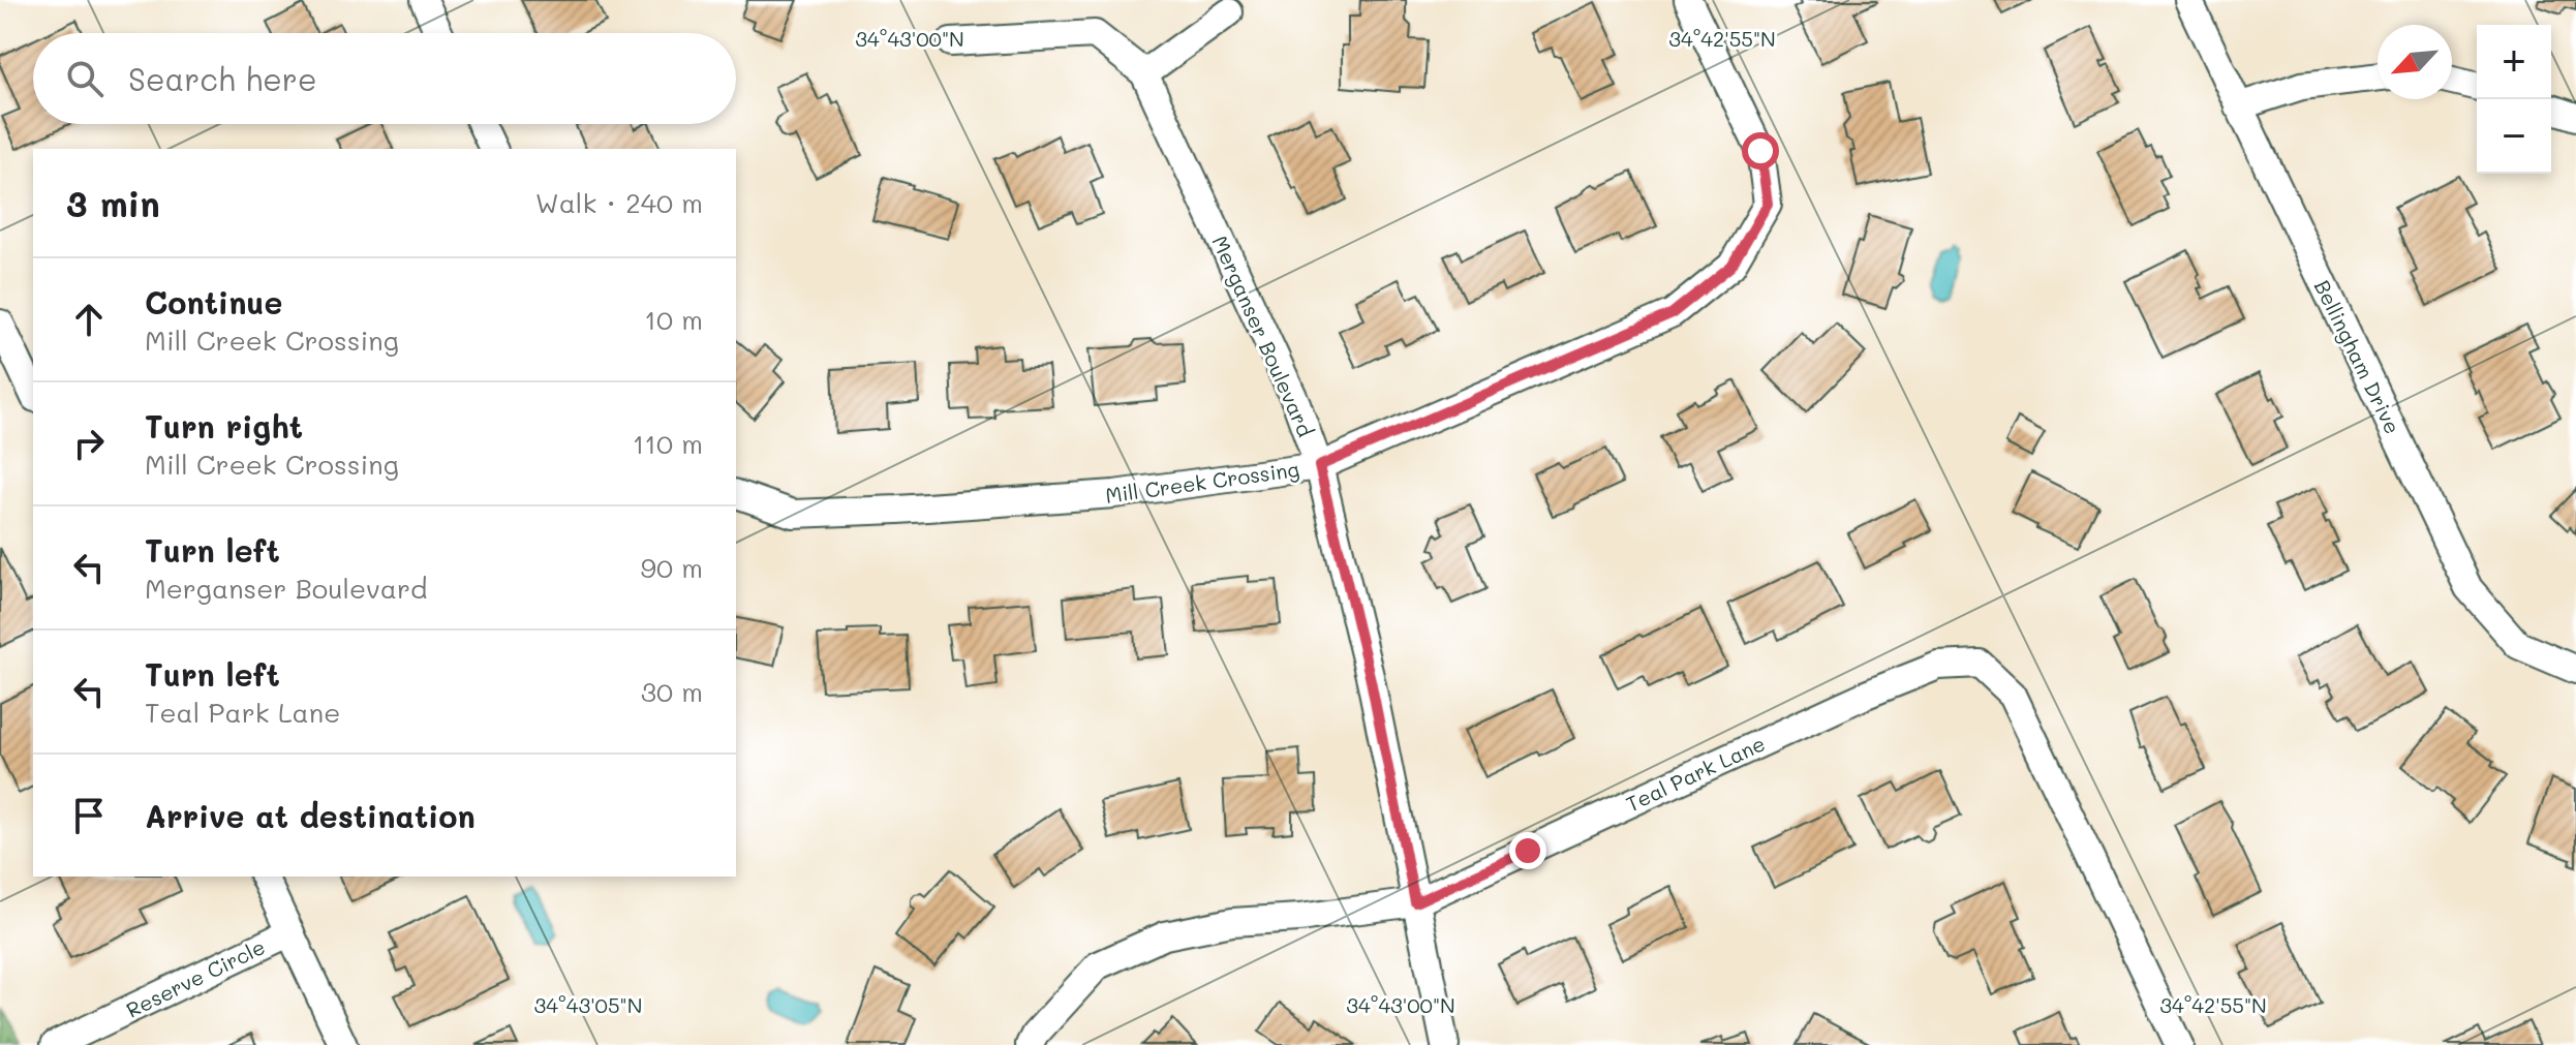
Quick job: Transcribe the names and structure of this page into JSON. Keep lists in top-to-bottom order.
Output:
{
  "streets": {
    "street": [
      "Merganser Boulevard",
      "Bellingham Drive",
      "Mill Creek Crossing",
      "Teal Park Lane",
      "Reserve Circle"
    ]
  },
  "crossings": [
    ["Merganser Boulevard", "Mill Creek Crossing"],
    ["Merganser Boulevard", "Teal Park Lane"]
  ],
  "north": "bottom left",
  "page": {
    "map_buttons": ["+", "−"],
    "search": "Search here",
    "heading": ["3 min", "Walk · 240 m"],
    "list": [
      ["Continue", "Mill Creek Crossing", "10 m"],
      ["Turn right", "Mill Creek Crossing", "110 m"],
      ["Turn left", "Merganser Boulevard", "90 m"],
      ["Turn left", "Teal Park Lane", "30 m"],
      "Arrive at destination"
    ]
  },
  "coordinates": ["34°43'00\"N", "34°42'55\"N", "34°43'05\"N"]
}
